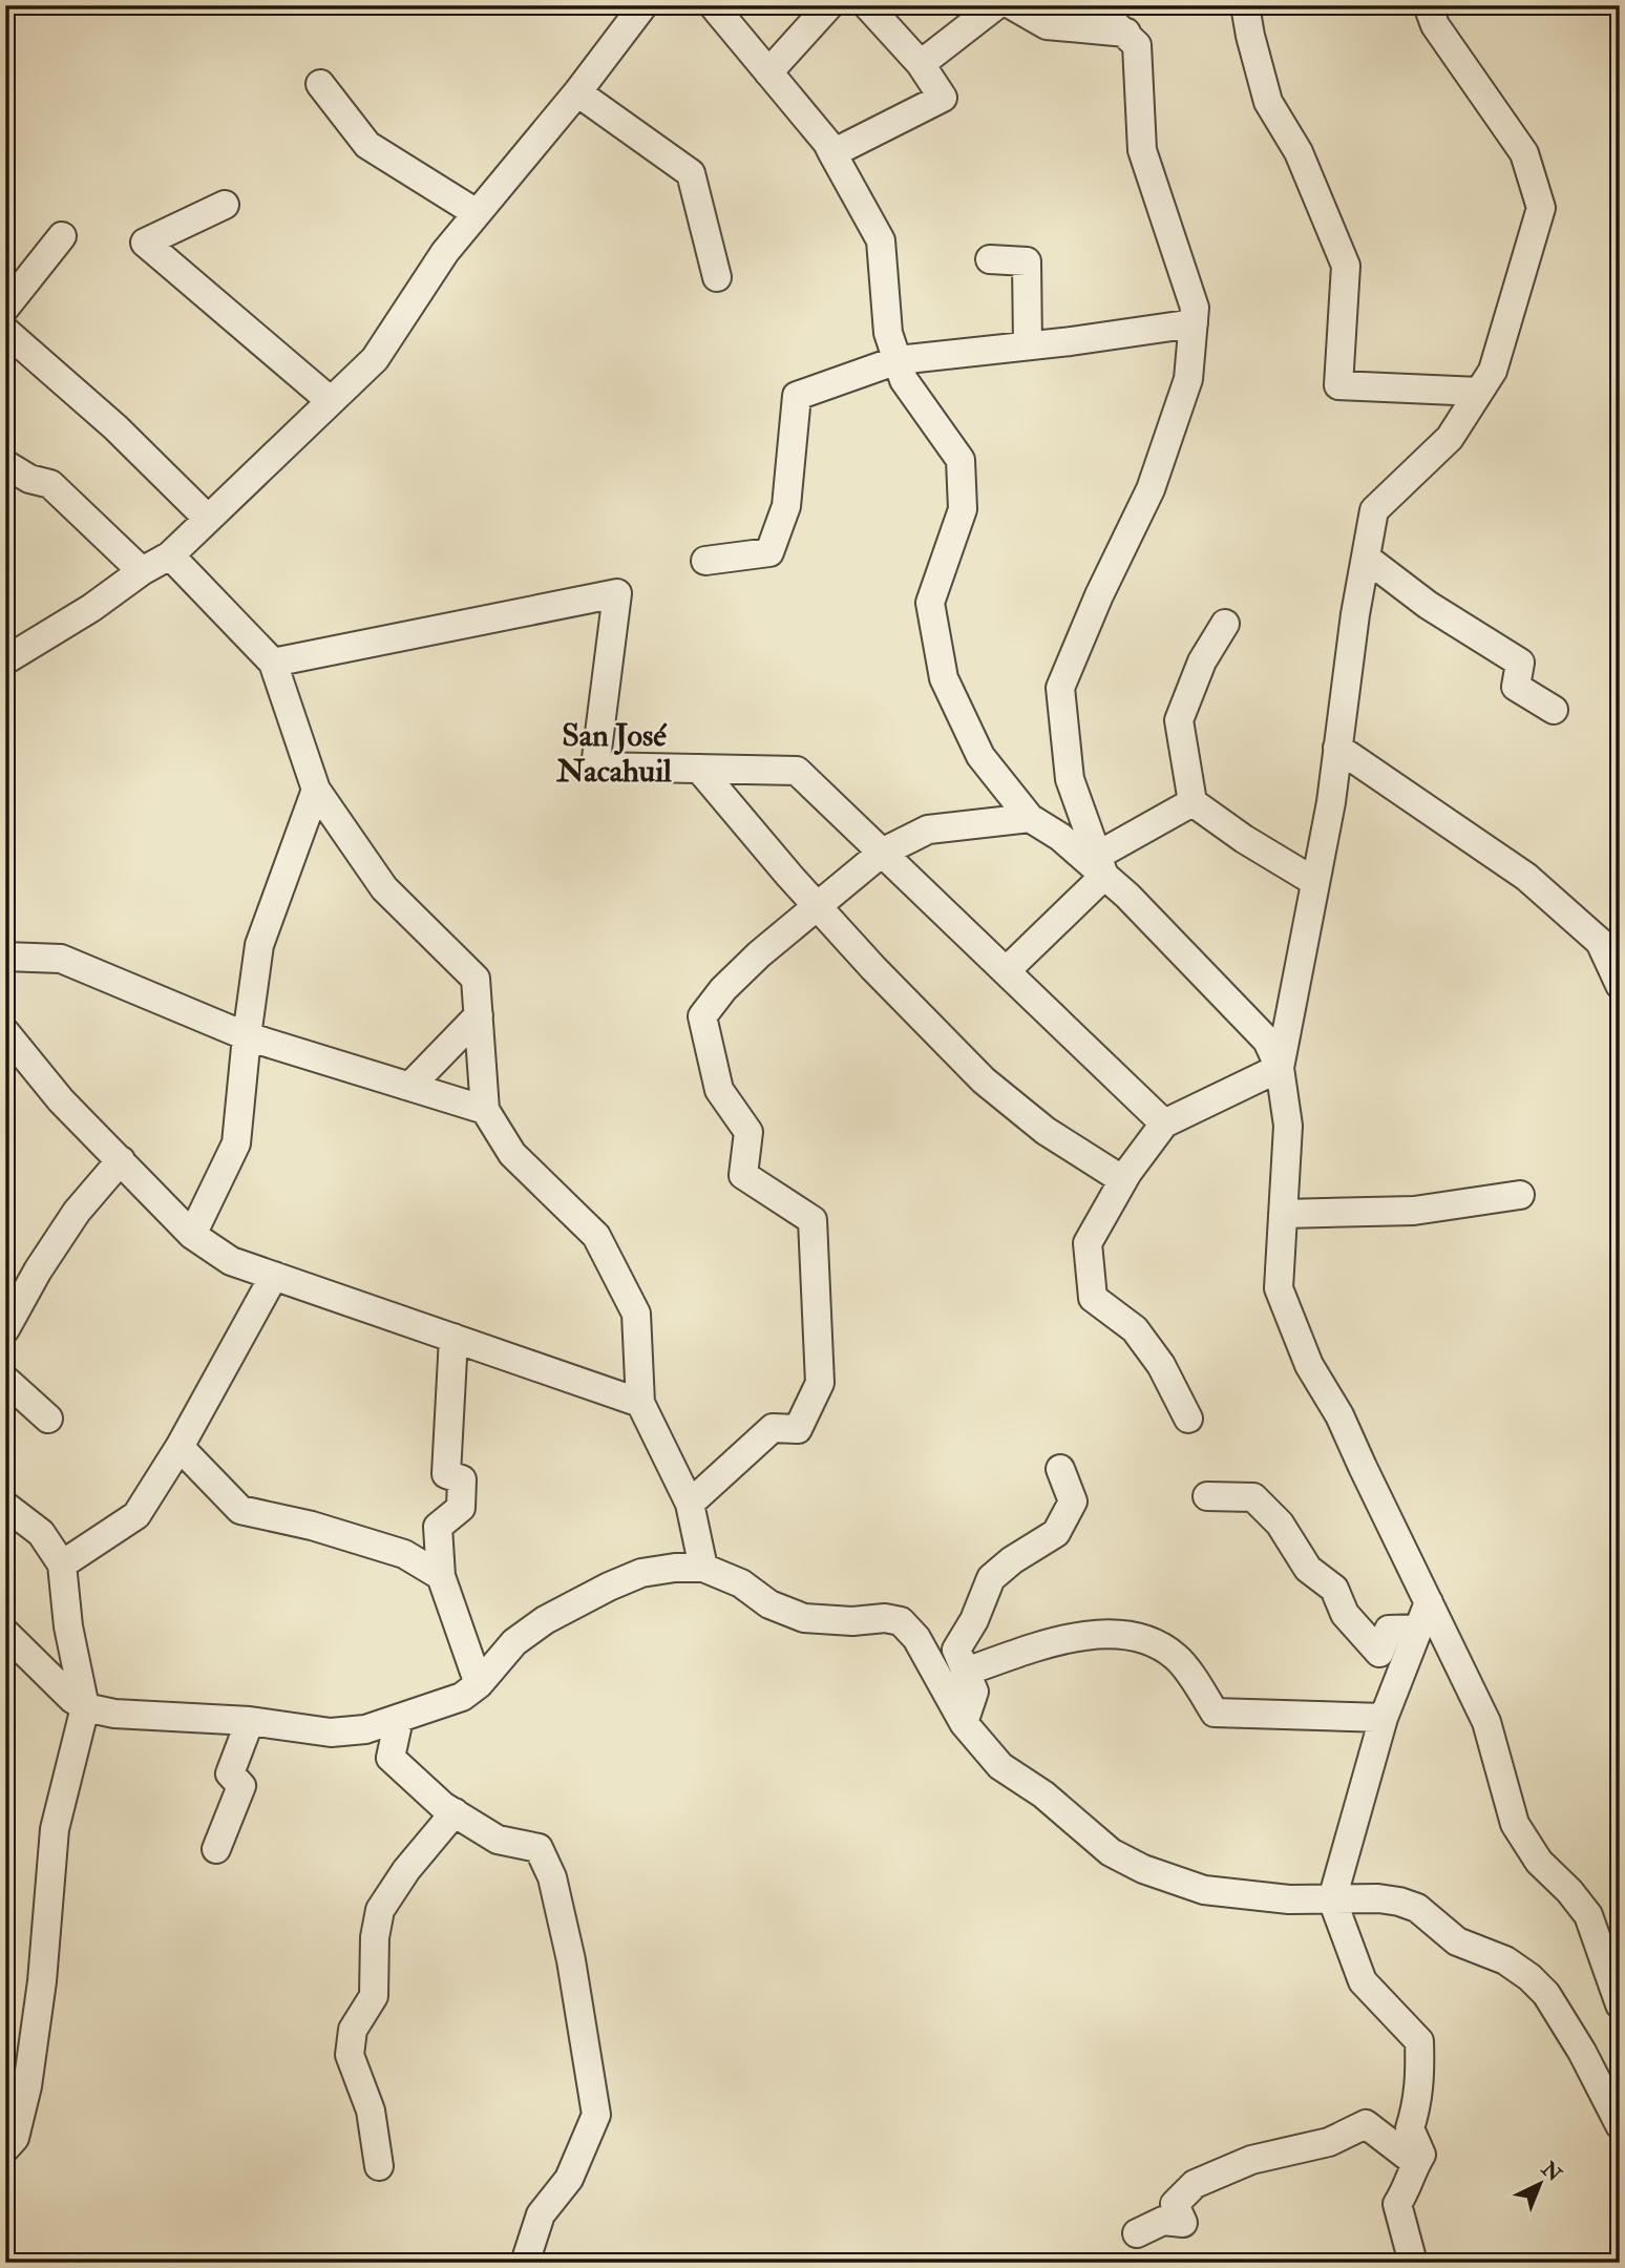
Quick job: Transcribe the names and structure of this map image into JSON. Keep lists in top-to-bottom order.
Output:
{
  "districts": ["San José Nacahuil"],
  "north": "top right"
}
